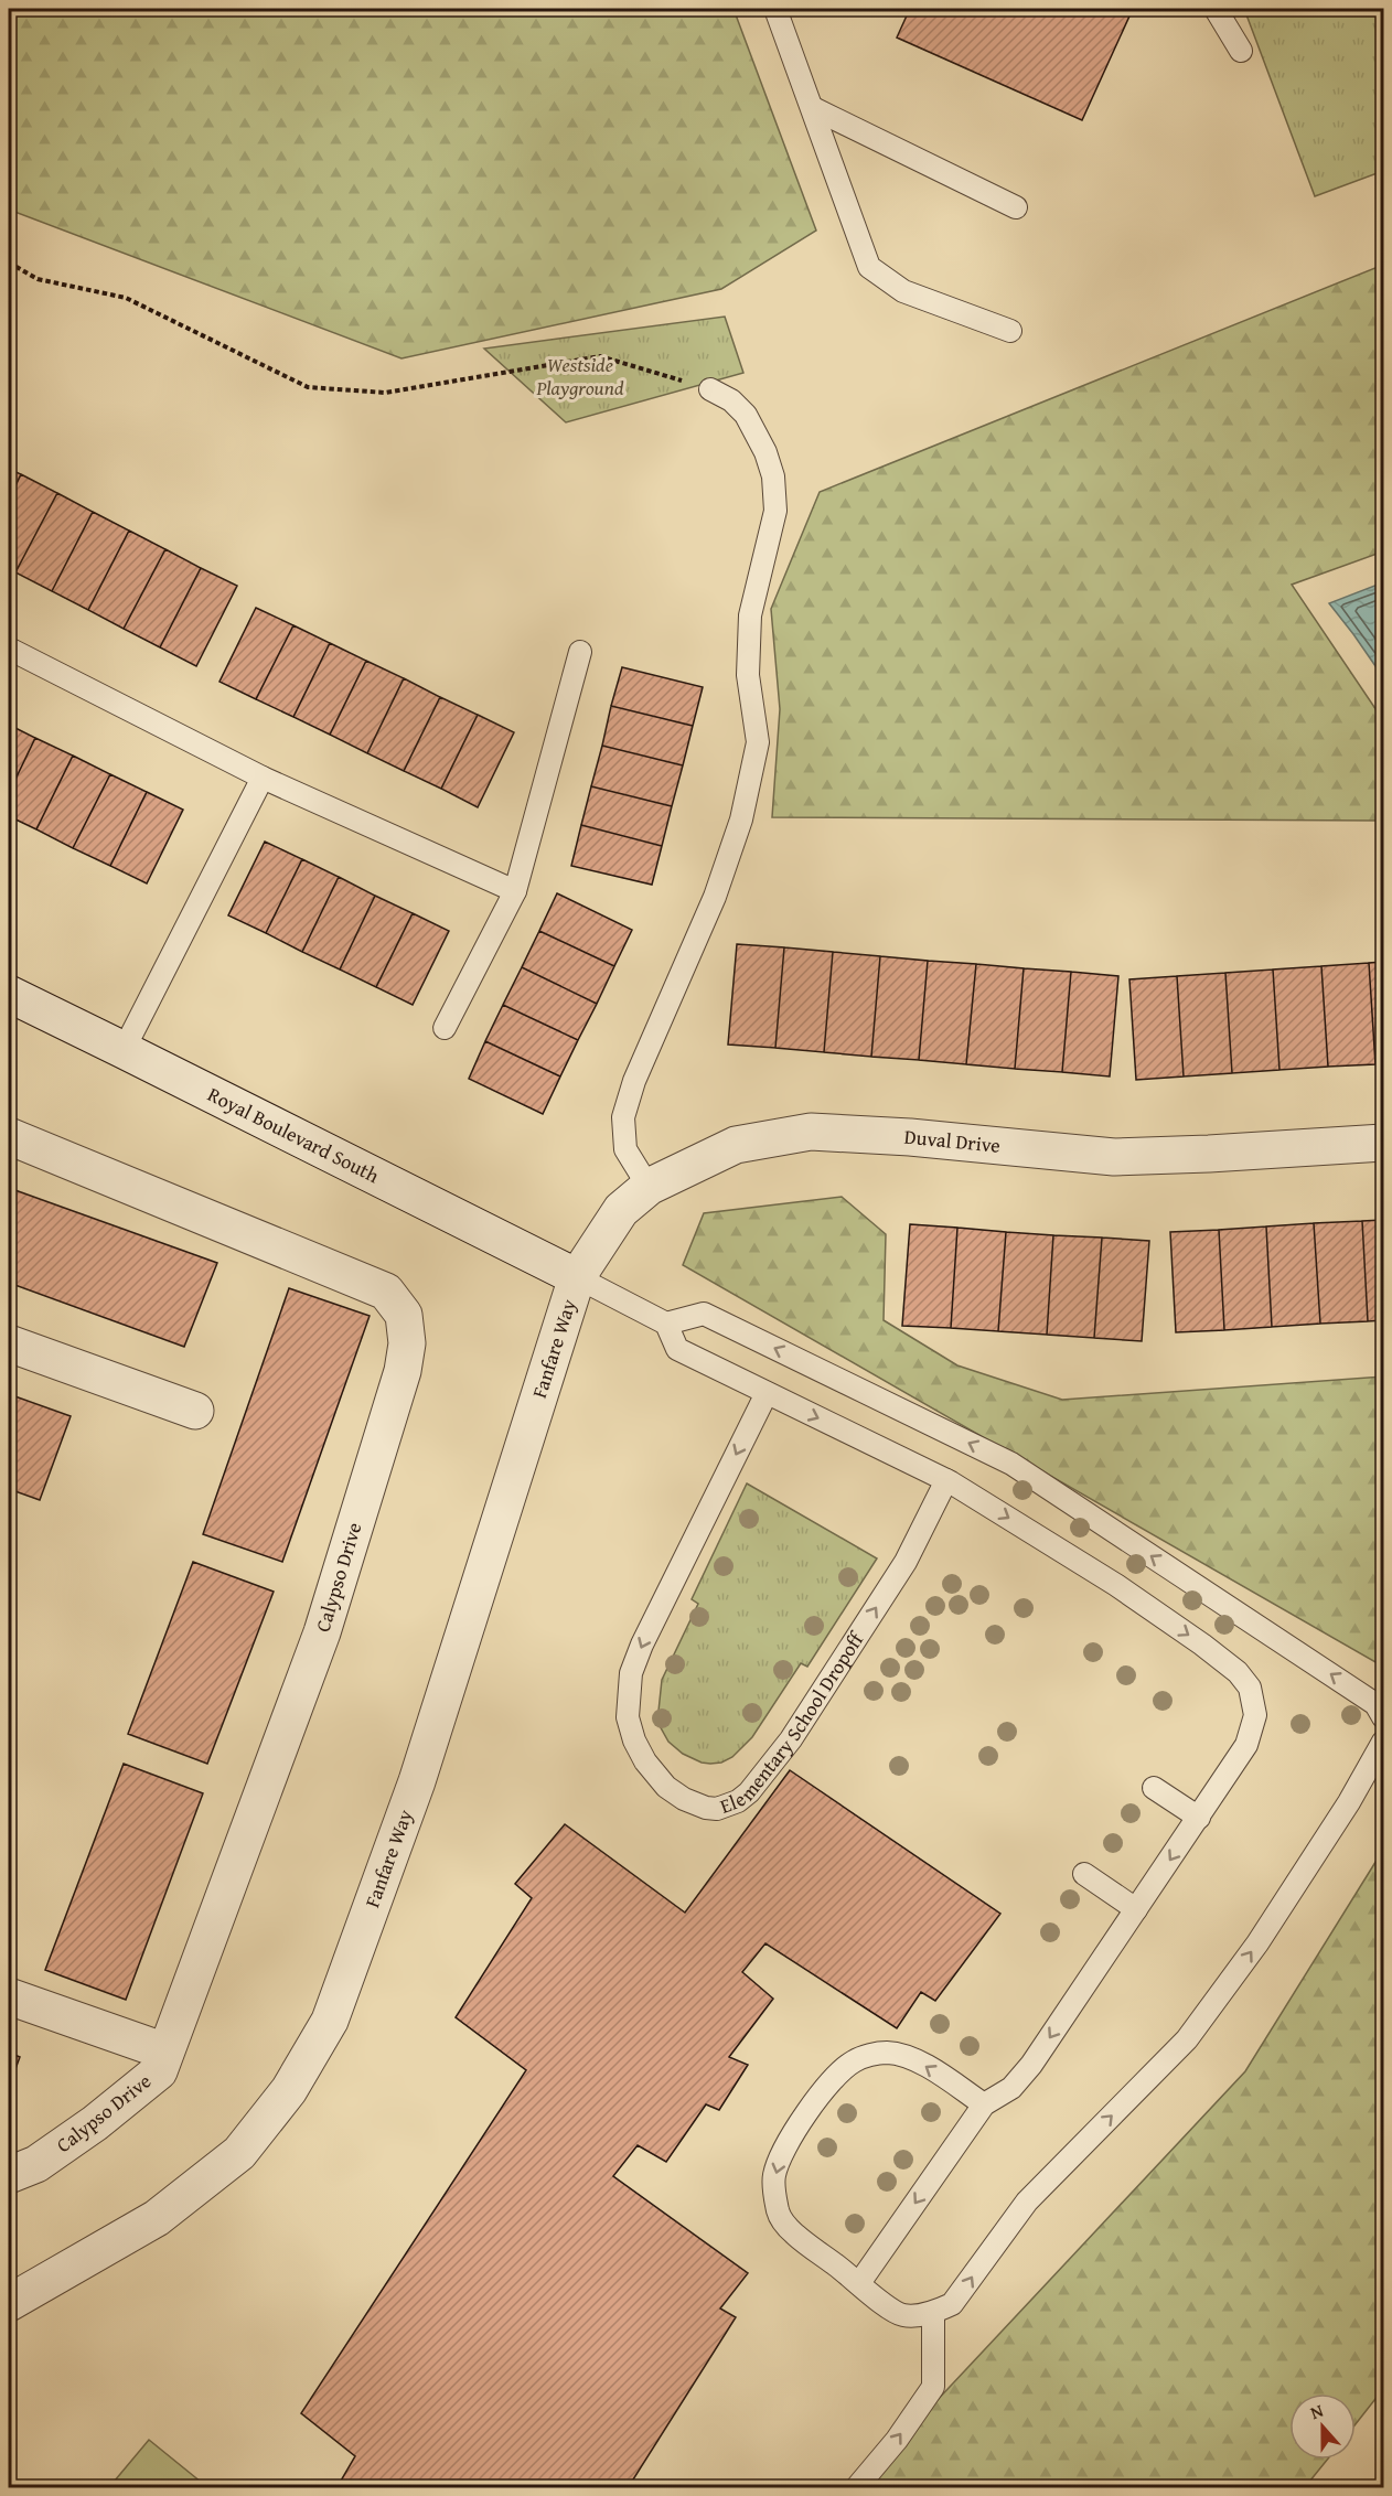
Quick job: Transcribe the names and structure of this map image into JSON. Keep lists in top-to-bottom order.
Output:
{
  "streets": {
    "street": [
      "Royal Boulevard South",
      "Duval Drive",
      "Fanfare Way",
      "Calypso Drive"
    ],
    "lane": ["Elementary School Dropoff"]
  },
  "crossings": [
    ["Royal Boulevard South", "Duval Drive"],
    ["Royal Boulevard South", "Fanfare Way"],
    ["Duval Drive", "Fanfare Way"]
  ],
  "parks": ["Westside Playground"],
  "north": "top"
}
